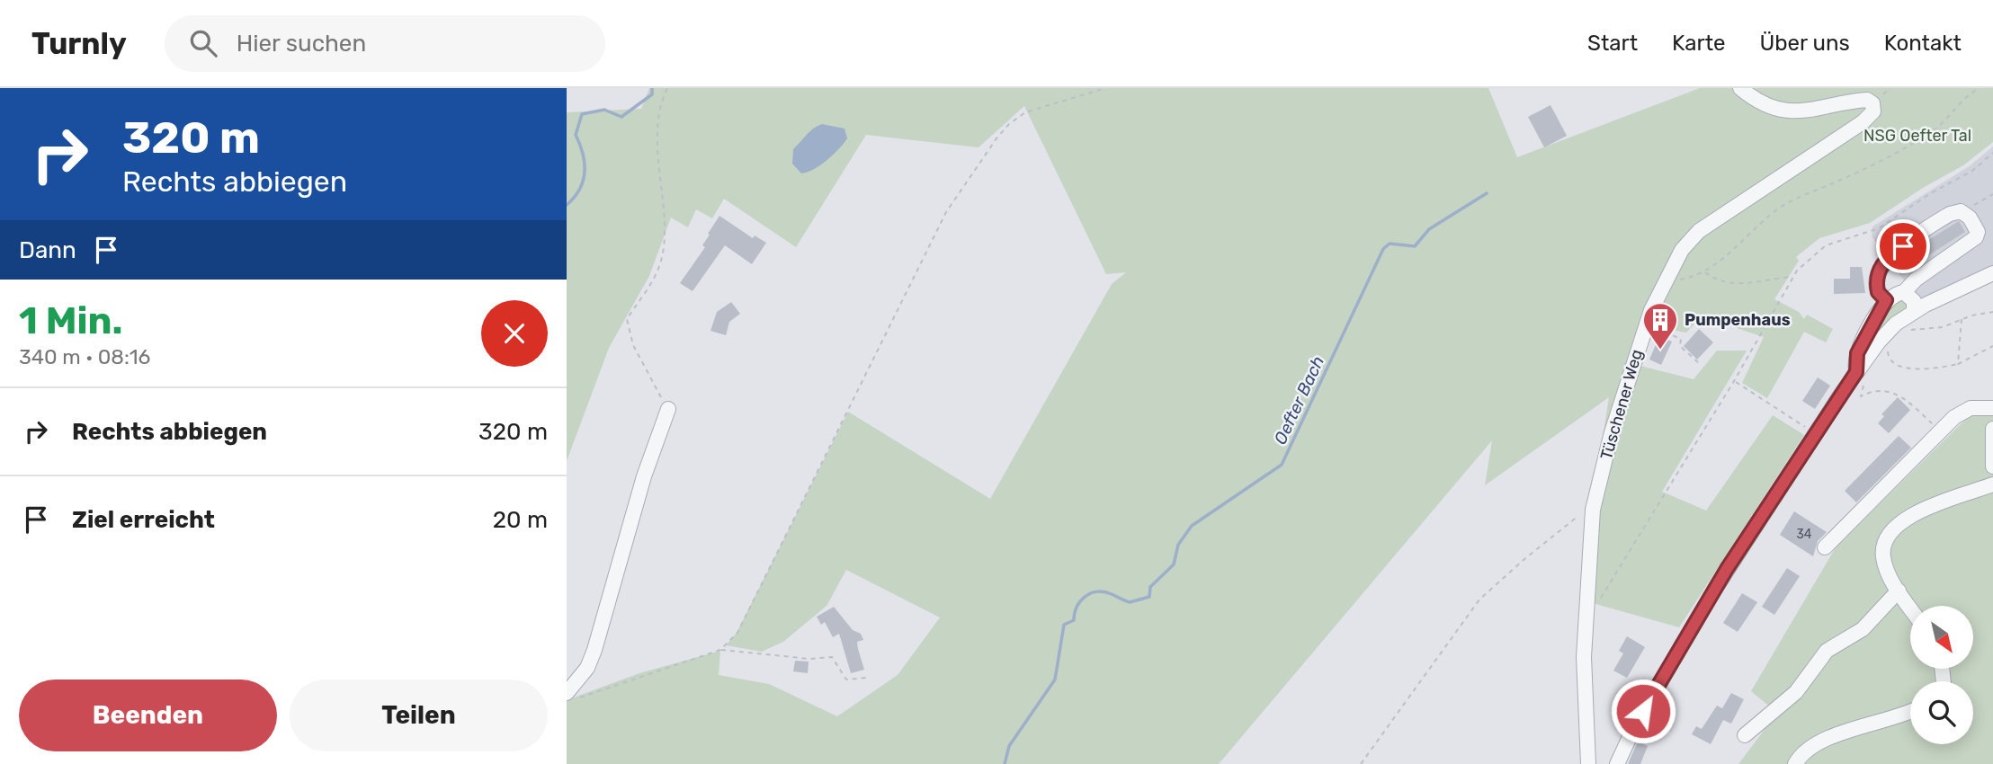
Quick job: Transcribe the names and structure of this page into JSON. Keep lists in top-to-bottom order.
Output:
{
  "streets": {
    "street": ["Tüschener Weg"]
  },
  "water": ["Oefter Bach"],
  "parks": ["NSG Oefter Tal"],
  "places": {
    "building": ["Pumpenhaus"]
  },
  "house_numbers": ["34"],
  "north": "bottom right",
  "page": {
    "header": "Turnly",
    "search": "Hier suchen",
    "nav": [
      "Start",
      "Karte",
      "Über uns",
      "Kontakt"
    ],
    "turn": ["320 m", "Rechts abbiegen"],
    "then": "Dann",
    "heading": ["1 Min.", "340 m · 08:16"],
    "list": [
      {
        "name": "Rechts abbiegen",
        "value": "320 m"
      },
      {
        "name": "Ziel erreicht",
        "value": "20 m"
      }
    ],
    "buttons": ["Beenden", "Teilen"]
  }
}
